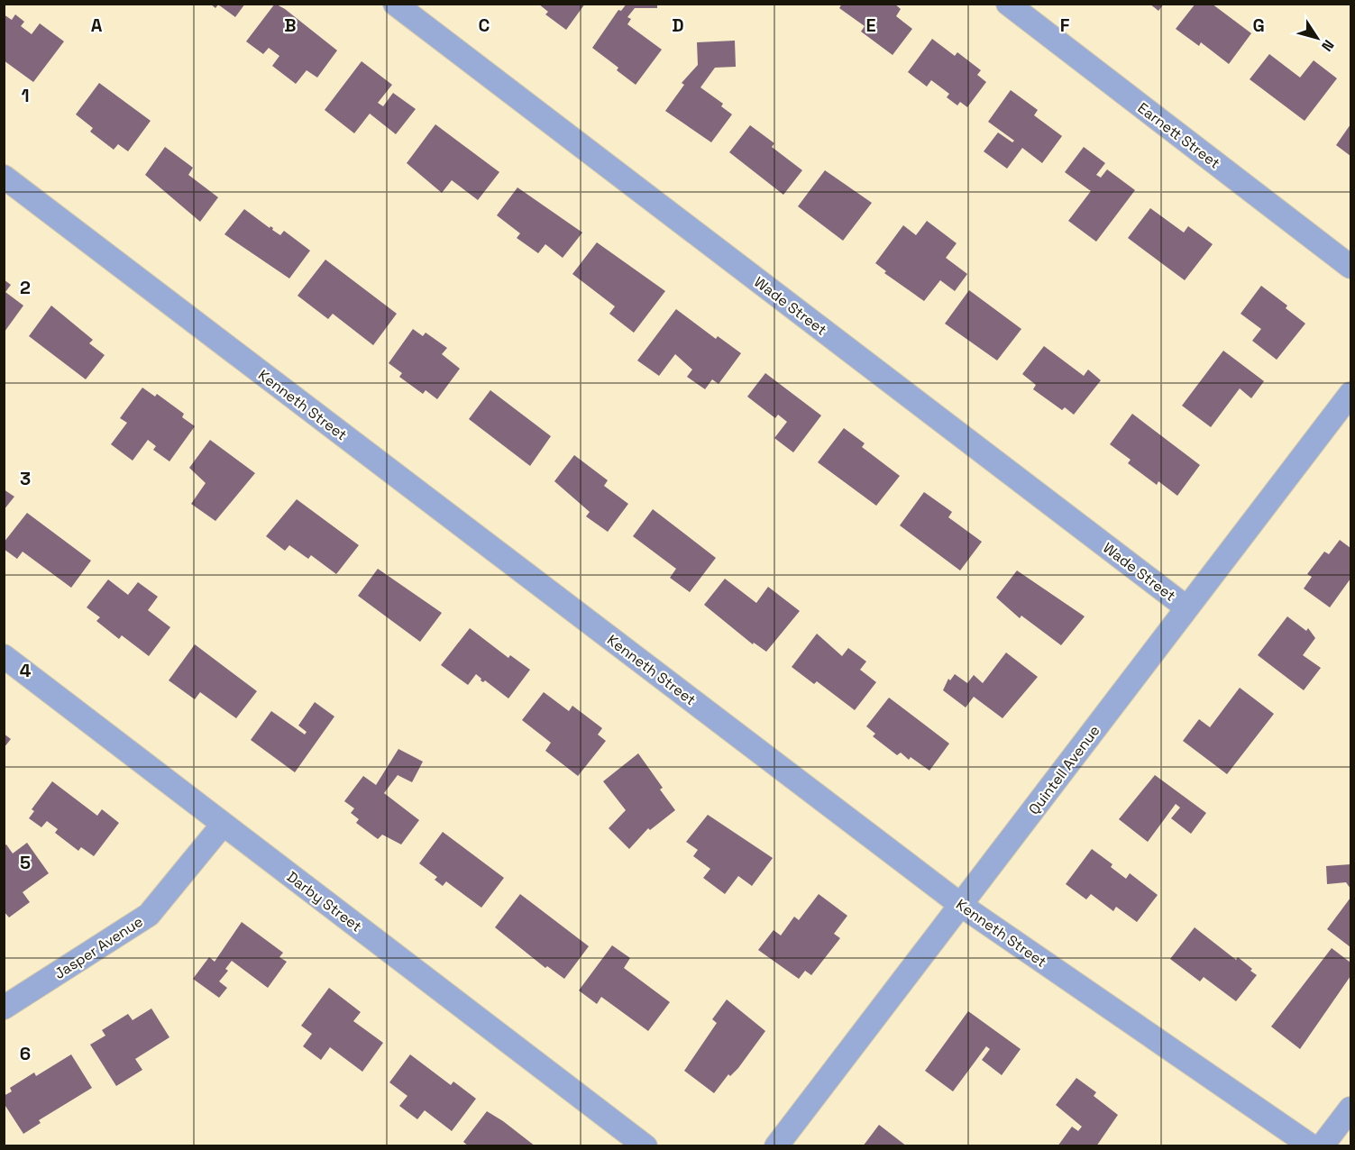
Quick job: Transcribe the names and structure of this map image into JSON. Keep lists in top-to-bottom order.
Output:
{
  "streets": {
    "street": [
      "Earnett Street",
      "Wade Street",
      "Kenneth Street",
      "Quintell Avenue",
      "Darby Street",
      "Jasper Avenue"
    ]
  },
  "crossings": [
    ["Wade Street", "Quintell Avenue"],
    ["Kenneth Street", "Quintell Avenue"],
    ["Darby Street", "Jasper Avenue"]
  ],
  "north": "bottom right",
  "grid": {
    "columns": [
      "A",
      "B",
      "C",
      "D",
      "E",
      "F",
      "G"
    ],
    "rows": [
      "1",
      "2",
      "3",
      "4",
      "5",
      "6"
    ]
  }
}
